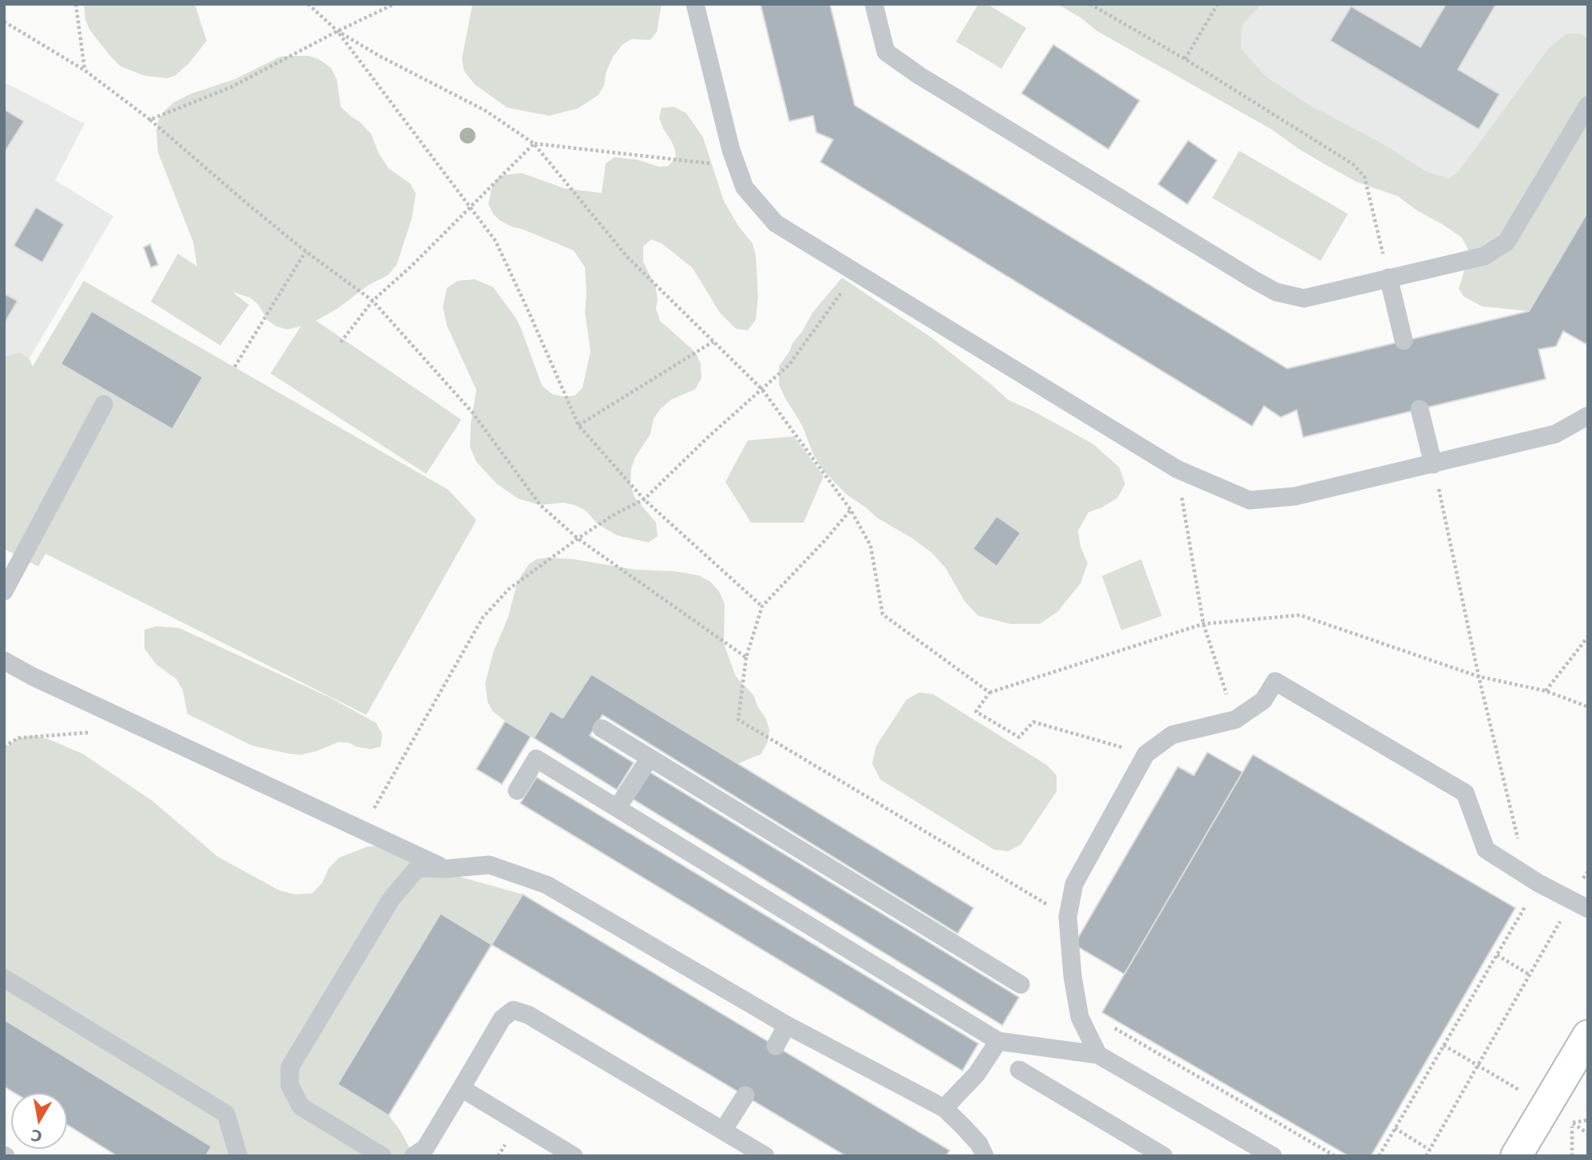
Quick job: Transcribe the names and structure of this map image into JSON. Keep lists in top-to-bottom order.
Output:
{
  "north": "bottom"
}
